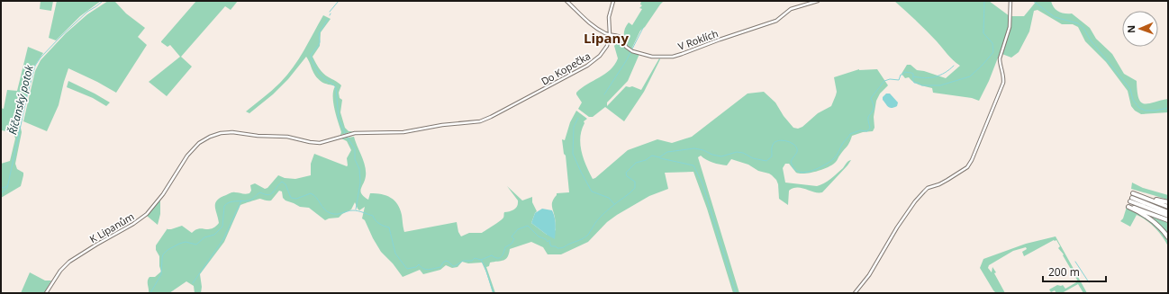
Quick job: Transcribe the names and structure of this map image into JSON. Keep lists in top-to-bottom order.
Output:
{
  "streets": {
    "street": ["V Roklích", "Do Kopečka", "K Lipanům"]
  },
  "crossings": [
    ["V Roklích", "Do Kopečka"],
    ["Do Kopečka", "K Lipanům"]
  ],
  "districts": ["Lipany"],
  "water": ["Říčanský potok"],
  "scale_bar": "200 m",
  "north": "left"
}
